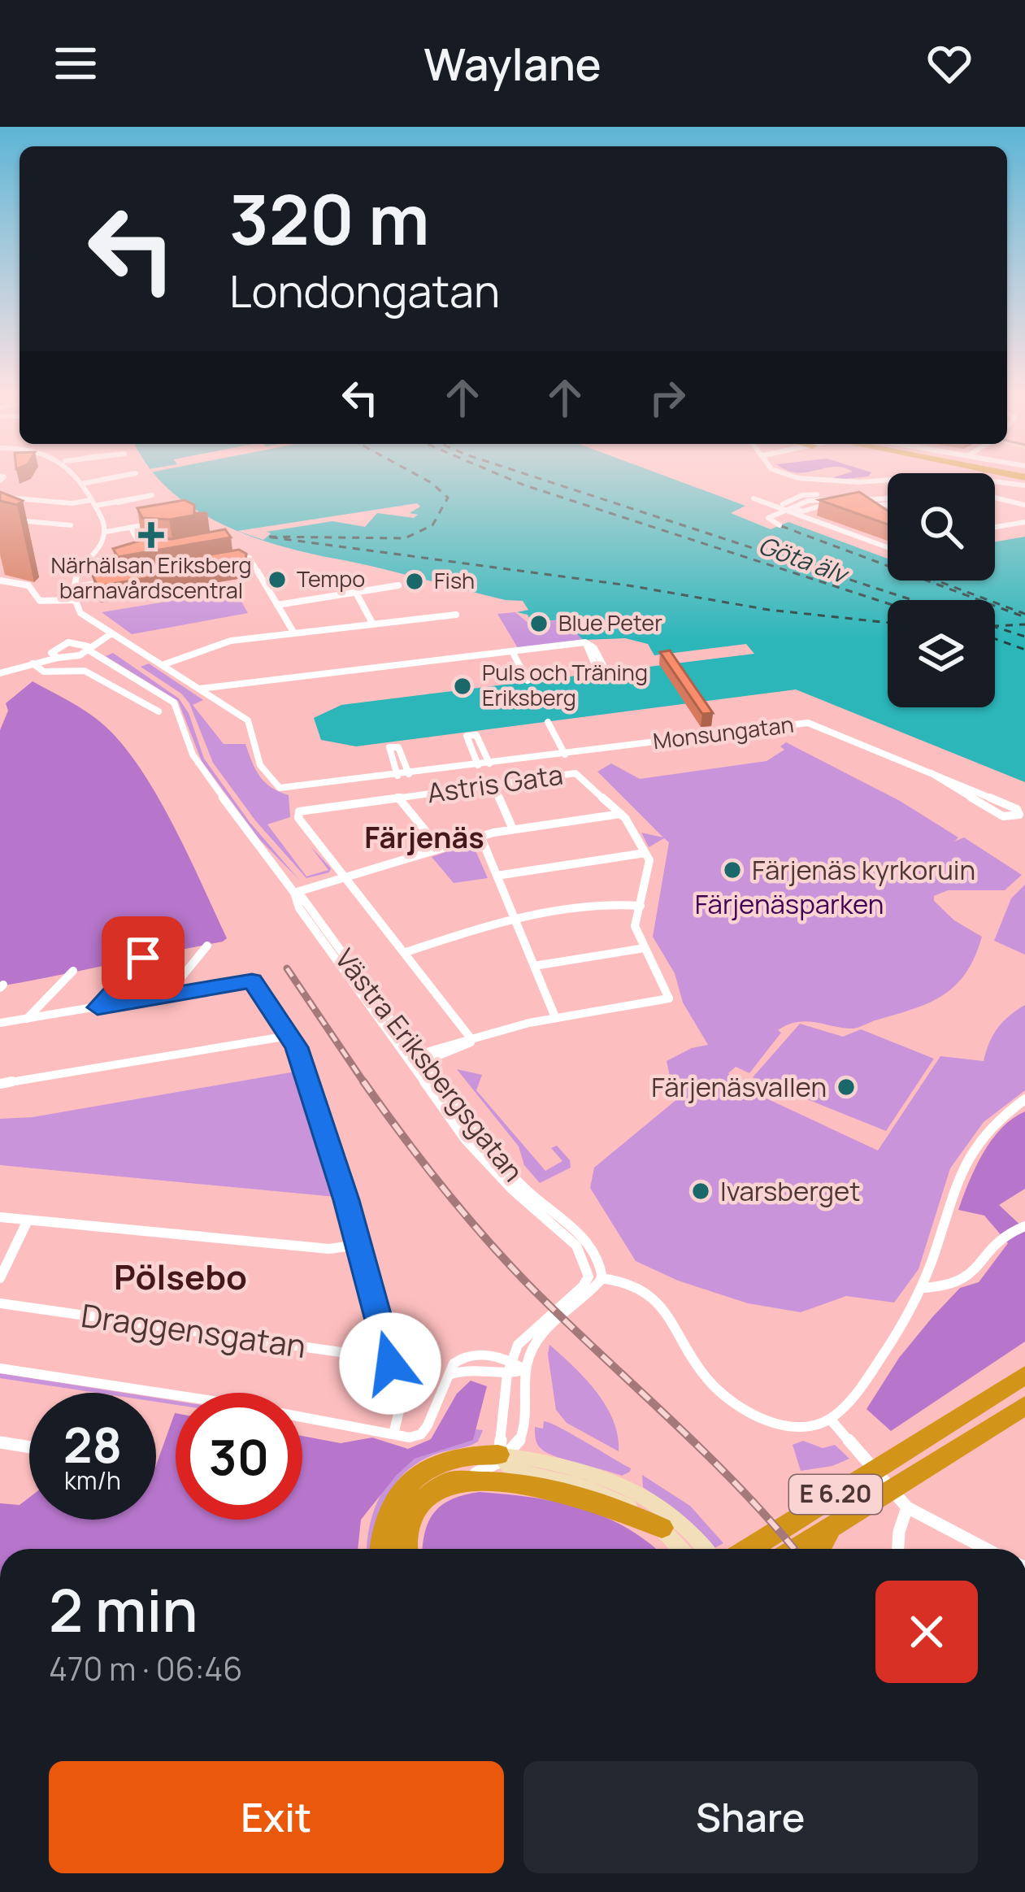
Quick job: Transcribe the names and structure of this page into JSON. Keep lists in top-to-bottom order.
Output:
{
  "streets": {
    "highway": ["E 6.20"],
    "street": [
      "Monsungatan",
      "Astris Gata",
      "Västra Eriksbergsgatan",
      "Draggensgatan"
    ]
  },
  "districts": ["Färjenäs", "Pölsebo"],
  "water": ["Göta älv"],
  "parks": ["Färjenäsparken"],
  "places": {
    "health": ["Närhälsan Eriksberg barnavårdscentral"],
    "other": [
      "Tempo",
      "Fish",
      "Blue Peter",
      "Puls och Träning Eriksberg",
      "Färjenäs kyrkoruin",
      "Färjenäsvallen",
      "Ivarsberget"
    ]
  },
  "page": {
    "header": "Waylane",
    "turn": ["320 m", "Londongatan"],
    "speed": "28 km/h",
    "limit": "30",
    "heading": ["2 min", "470 m · 06:46"],
    "buttons": ["Exit", "Share"]
  }
}
